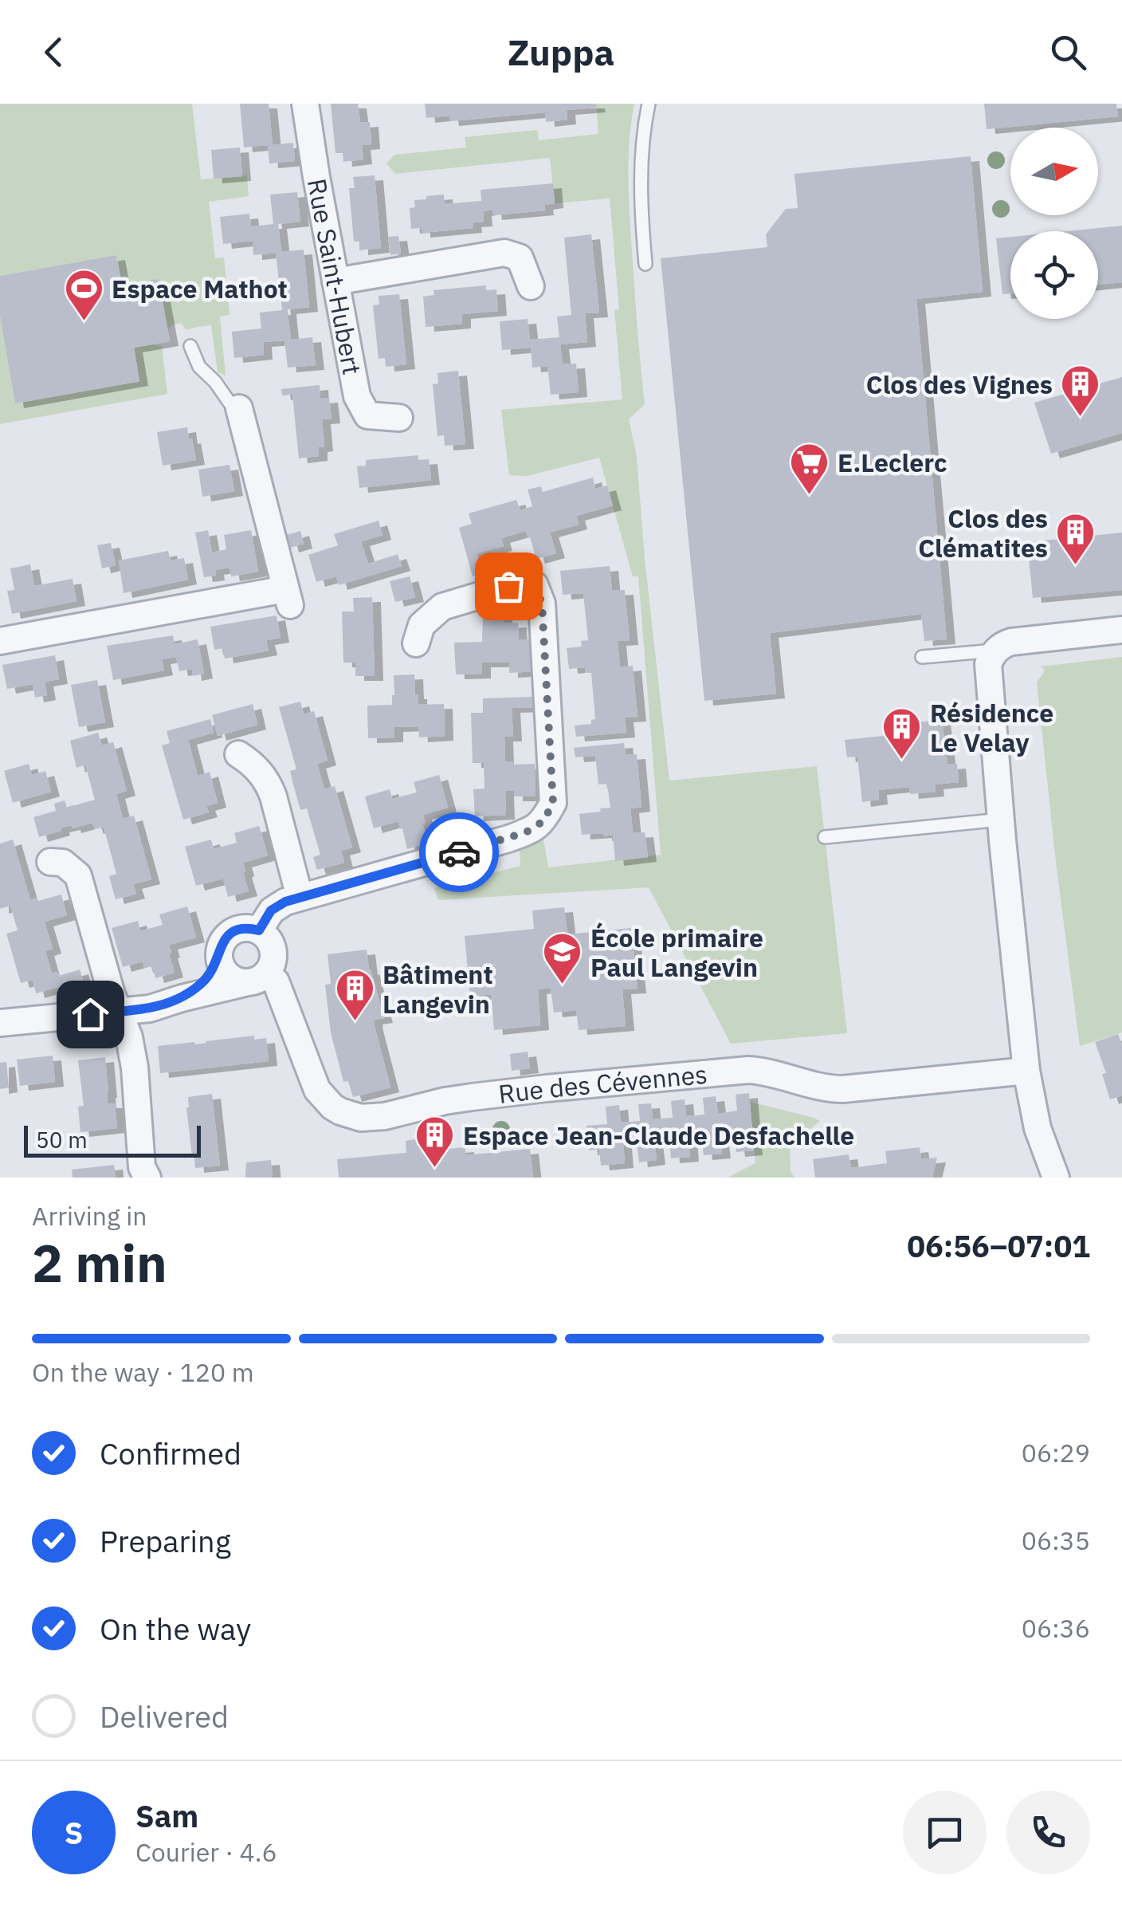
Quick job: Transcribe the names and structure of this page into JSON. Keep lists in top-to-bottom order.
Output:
{
  "streets": {
    "street": ["Rue Saint-Hubert", "Rue des Cévennes"]
  },
  "places": {
    "sports": ["Espace Mathot"],
    "building": [
      "Clos des Vignes",
      "Clos des Clématites",
      "Résidence Le Velay",
      "Bâtiment Langevin",
      "Espace Jean-Claude Desfachelle"
    ],
    "supermarket": ["E.Leclerc"],
    "school or university": ["École primaire Paul Langevin"]
  },
  "scale_bar": "50 m",
  "north": "right",
  "page": {
    "header": "Zuppa",
    "scale": "50 m",
    "heading": ["2 min", "Arriving in", "06:56–07:01"],
    "panel": ["Sam", "Courier · 4.6"],
    "bar": "On the way · 120 m",
    "list": [
      ["Confirmed", "06:29"],
      ["Preparing", "06:35"],
      ["On the way", "06:36"],
      "Delivered"
    ],
    "round": "S"
  }
}
